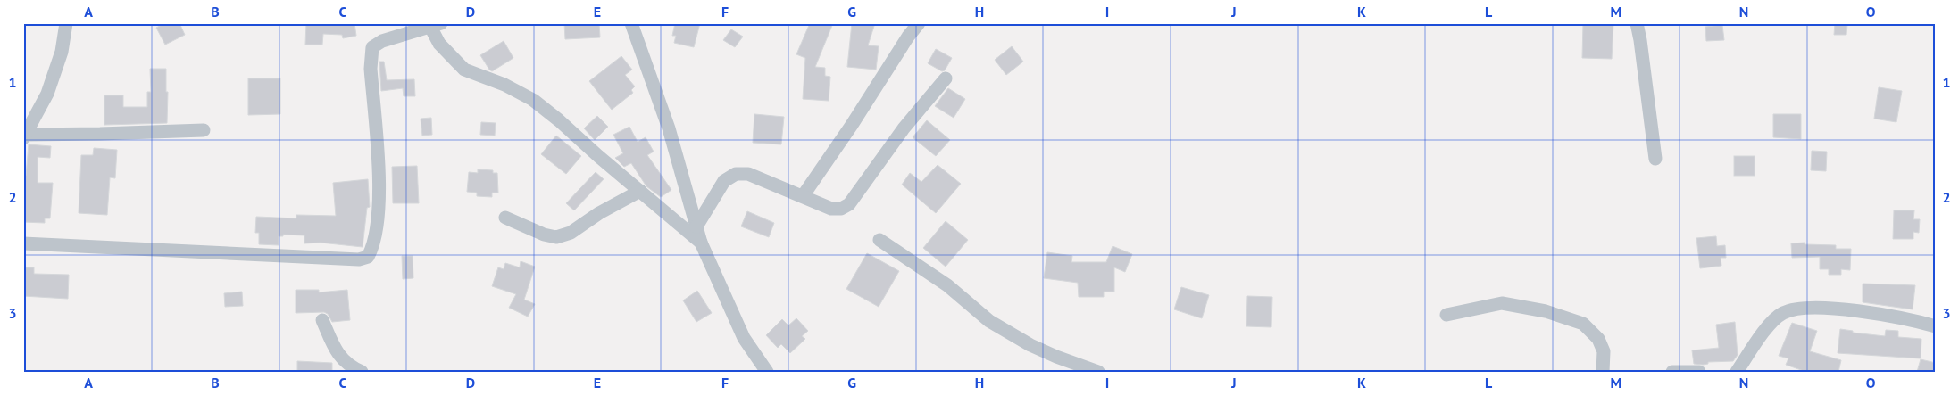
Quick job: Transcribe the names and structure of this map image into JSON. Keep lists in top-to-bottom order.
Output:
{
  "grid": {
    "columns": [
      "A",
      "B",
      "C",
      "D",
      "E",
      "F",
      "G",
      "H",
      "I",
      "J",
      "K",
      "L",
      "M",
      "N",
      "O"
    ],
    "rows": ["1", "2", "3"]
  }
}
